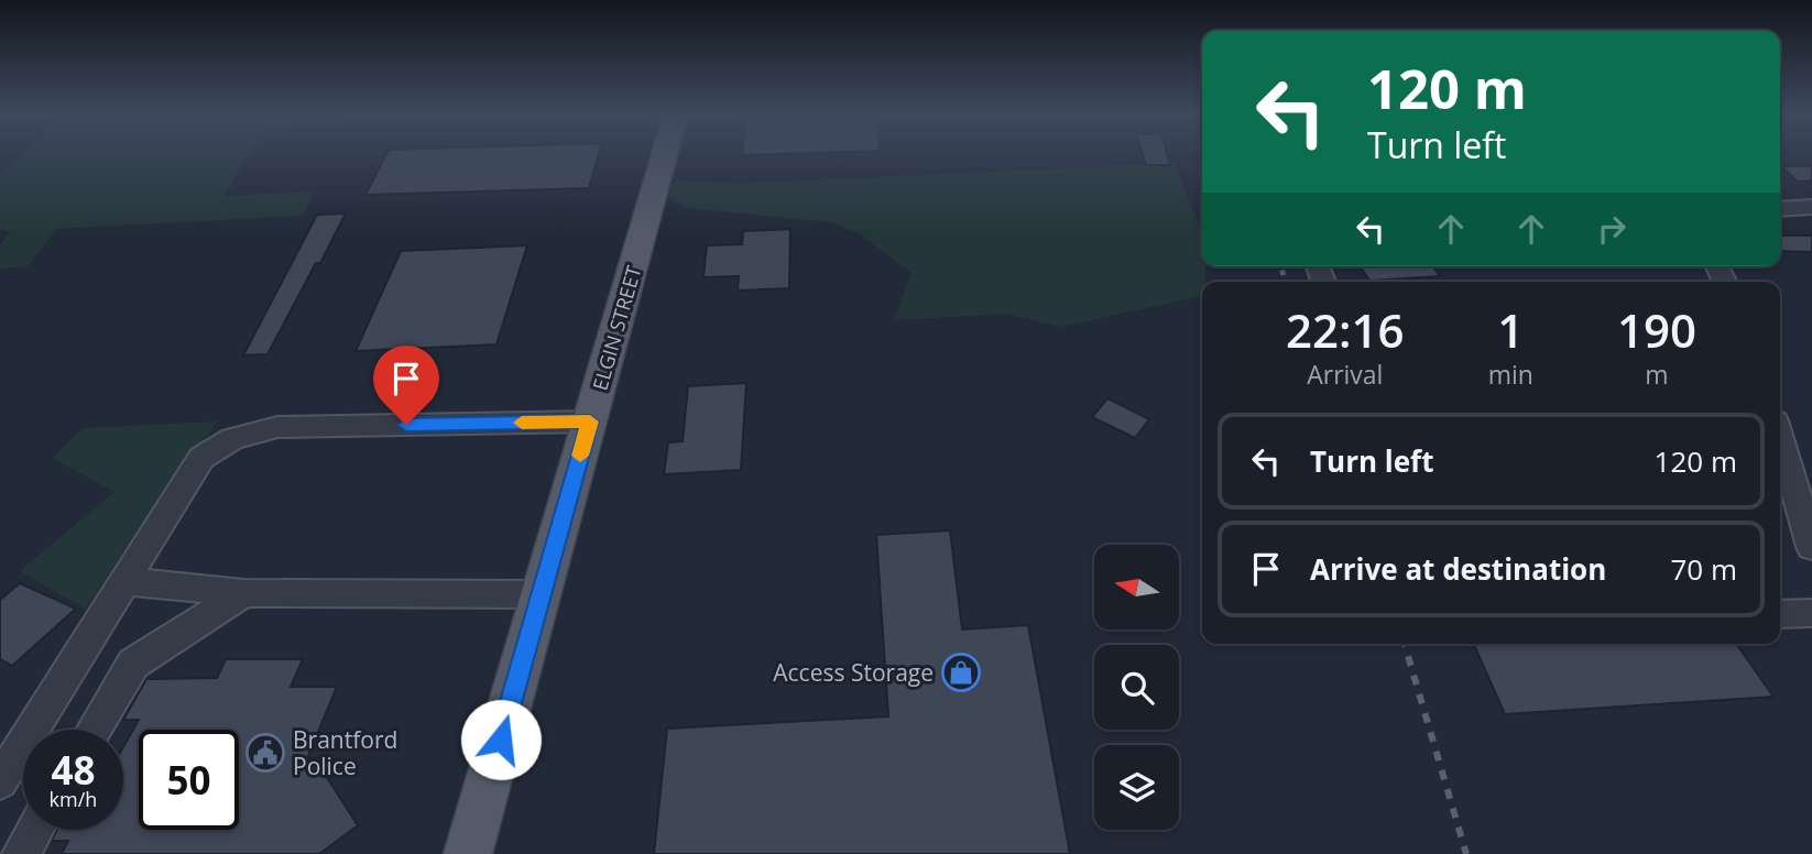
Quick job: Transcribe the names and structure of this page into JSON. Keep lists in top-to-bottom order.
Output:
{
  "streets": {
    "main road": ["ELGIN STREET"]
  },
  "places": {
    "shop": ["Access Storage"],
    "public building": ["Brantford Police"]
  },
  "north": "left",
  "page": {
    "turn": ["120 m", "Turn left"],
    "eta": [
      "22:16",
      "Arrival",
      "1",
      "min",
      "190",
      "m"
    ],
    "list": [
      {
        "name": "Turn left",
        "value": "120 m"
      },
      {
        "name": "Arrive at destination",
        "value": "70 m"
      }
    ],
    "speed": "48 km/h",
    "limit": "50"
  }
}
